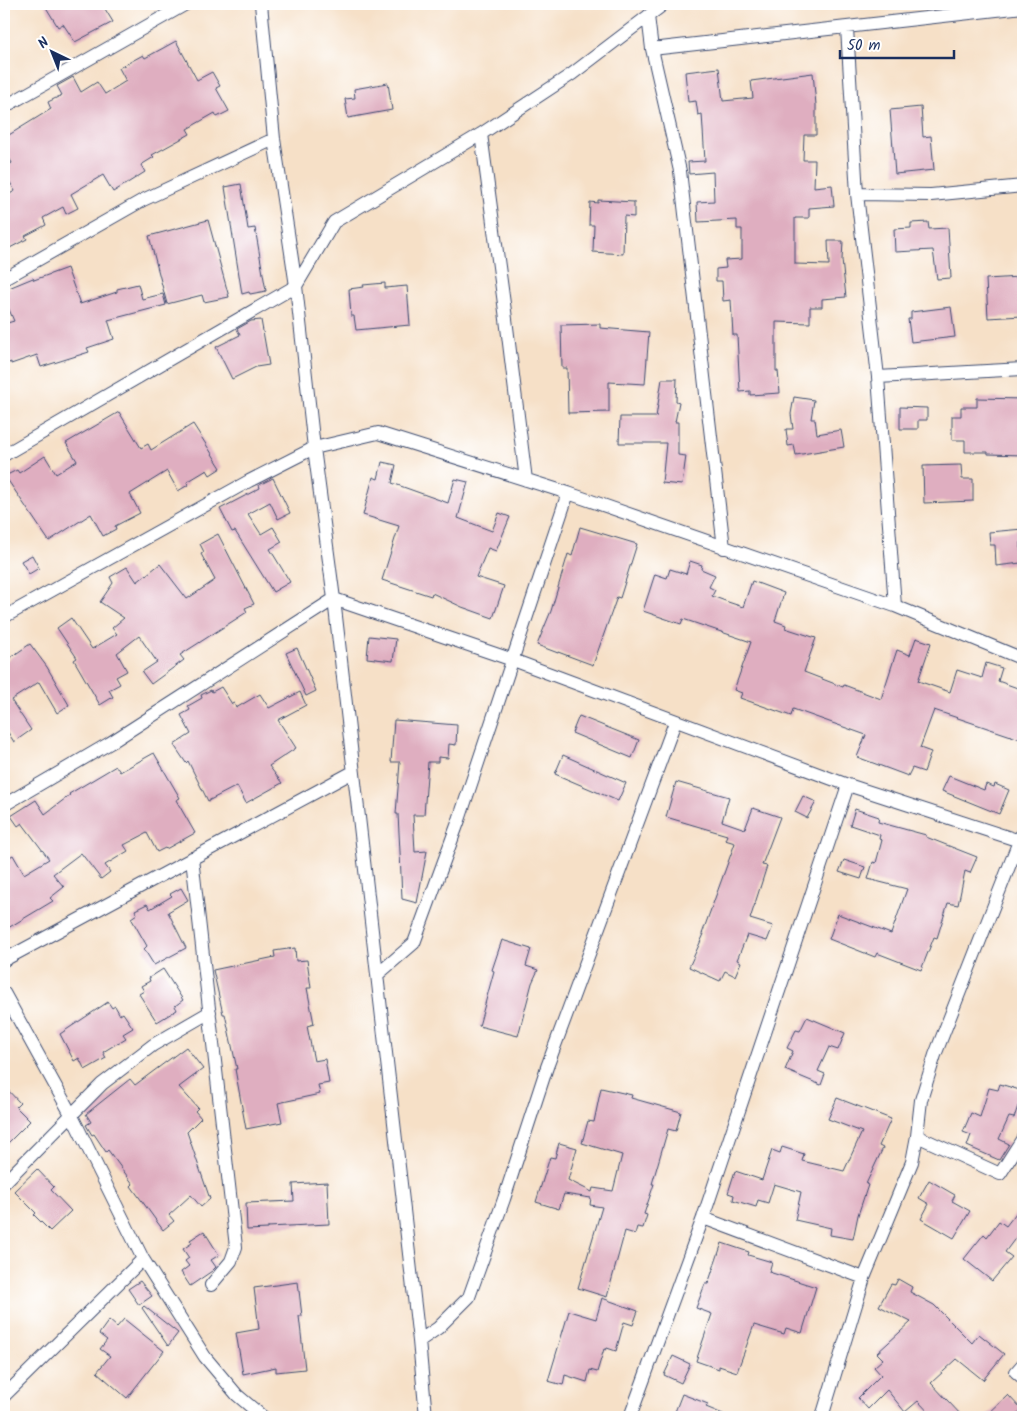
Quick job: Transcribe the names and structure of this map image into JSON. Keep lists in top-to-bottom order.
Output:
{
  "scale_bar": "50 m",
  "north": "top left"
}
